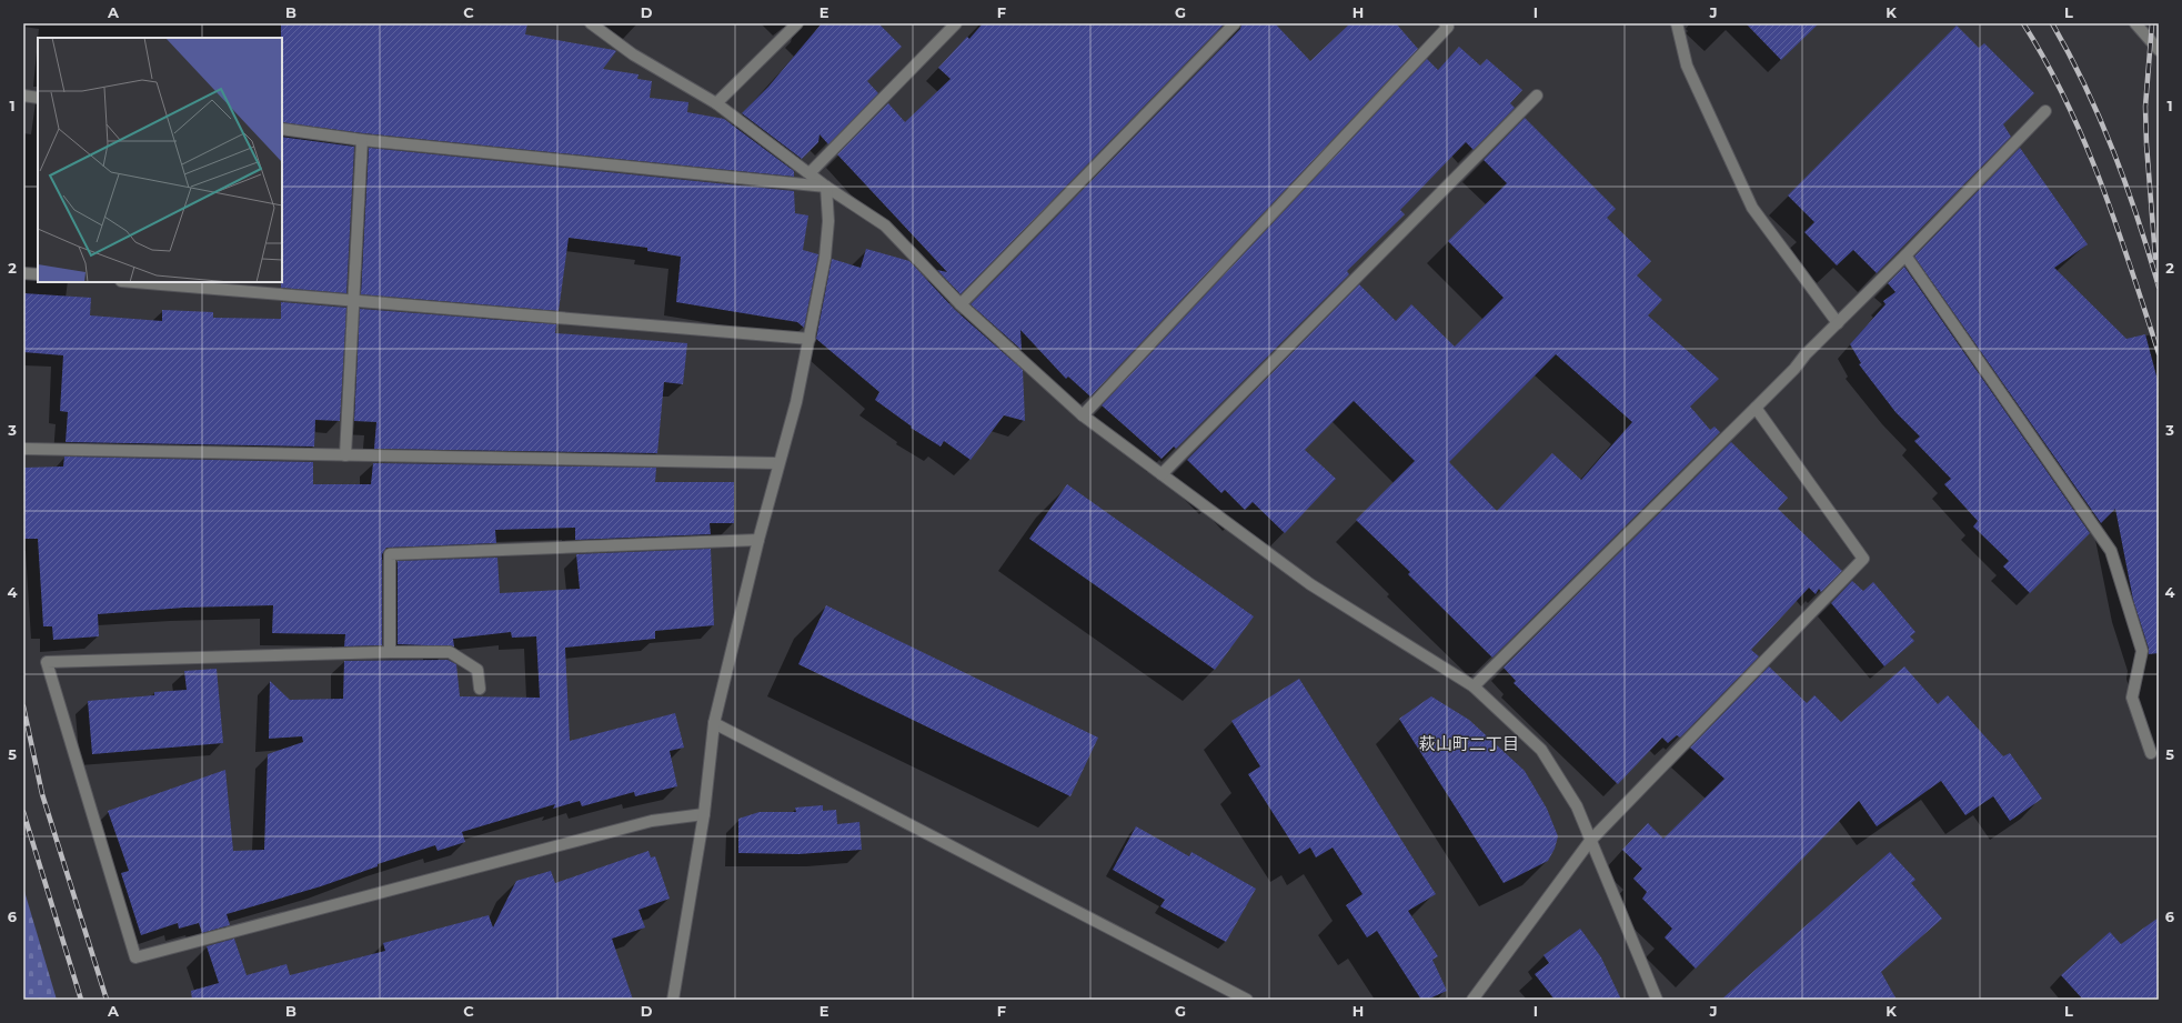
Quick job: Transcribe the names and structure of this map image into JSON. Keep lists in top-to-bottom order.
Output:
{
  "districts": ["萩山町二丁目"],
  "grid": {
    "columns": [
      "A",
      "B",
      "C",
      "D",
      "E",
      "F",
      "G",
      "H",
      "I",
      "J",
      "K",
      "L"
    ],
    "rows": [
      "1",
      "2",
      "3",
      "4",
      "5",
      "6"
    ]
  }
}
